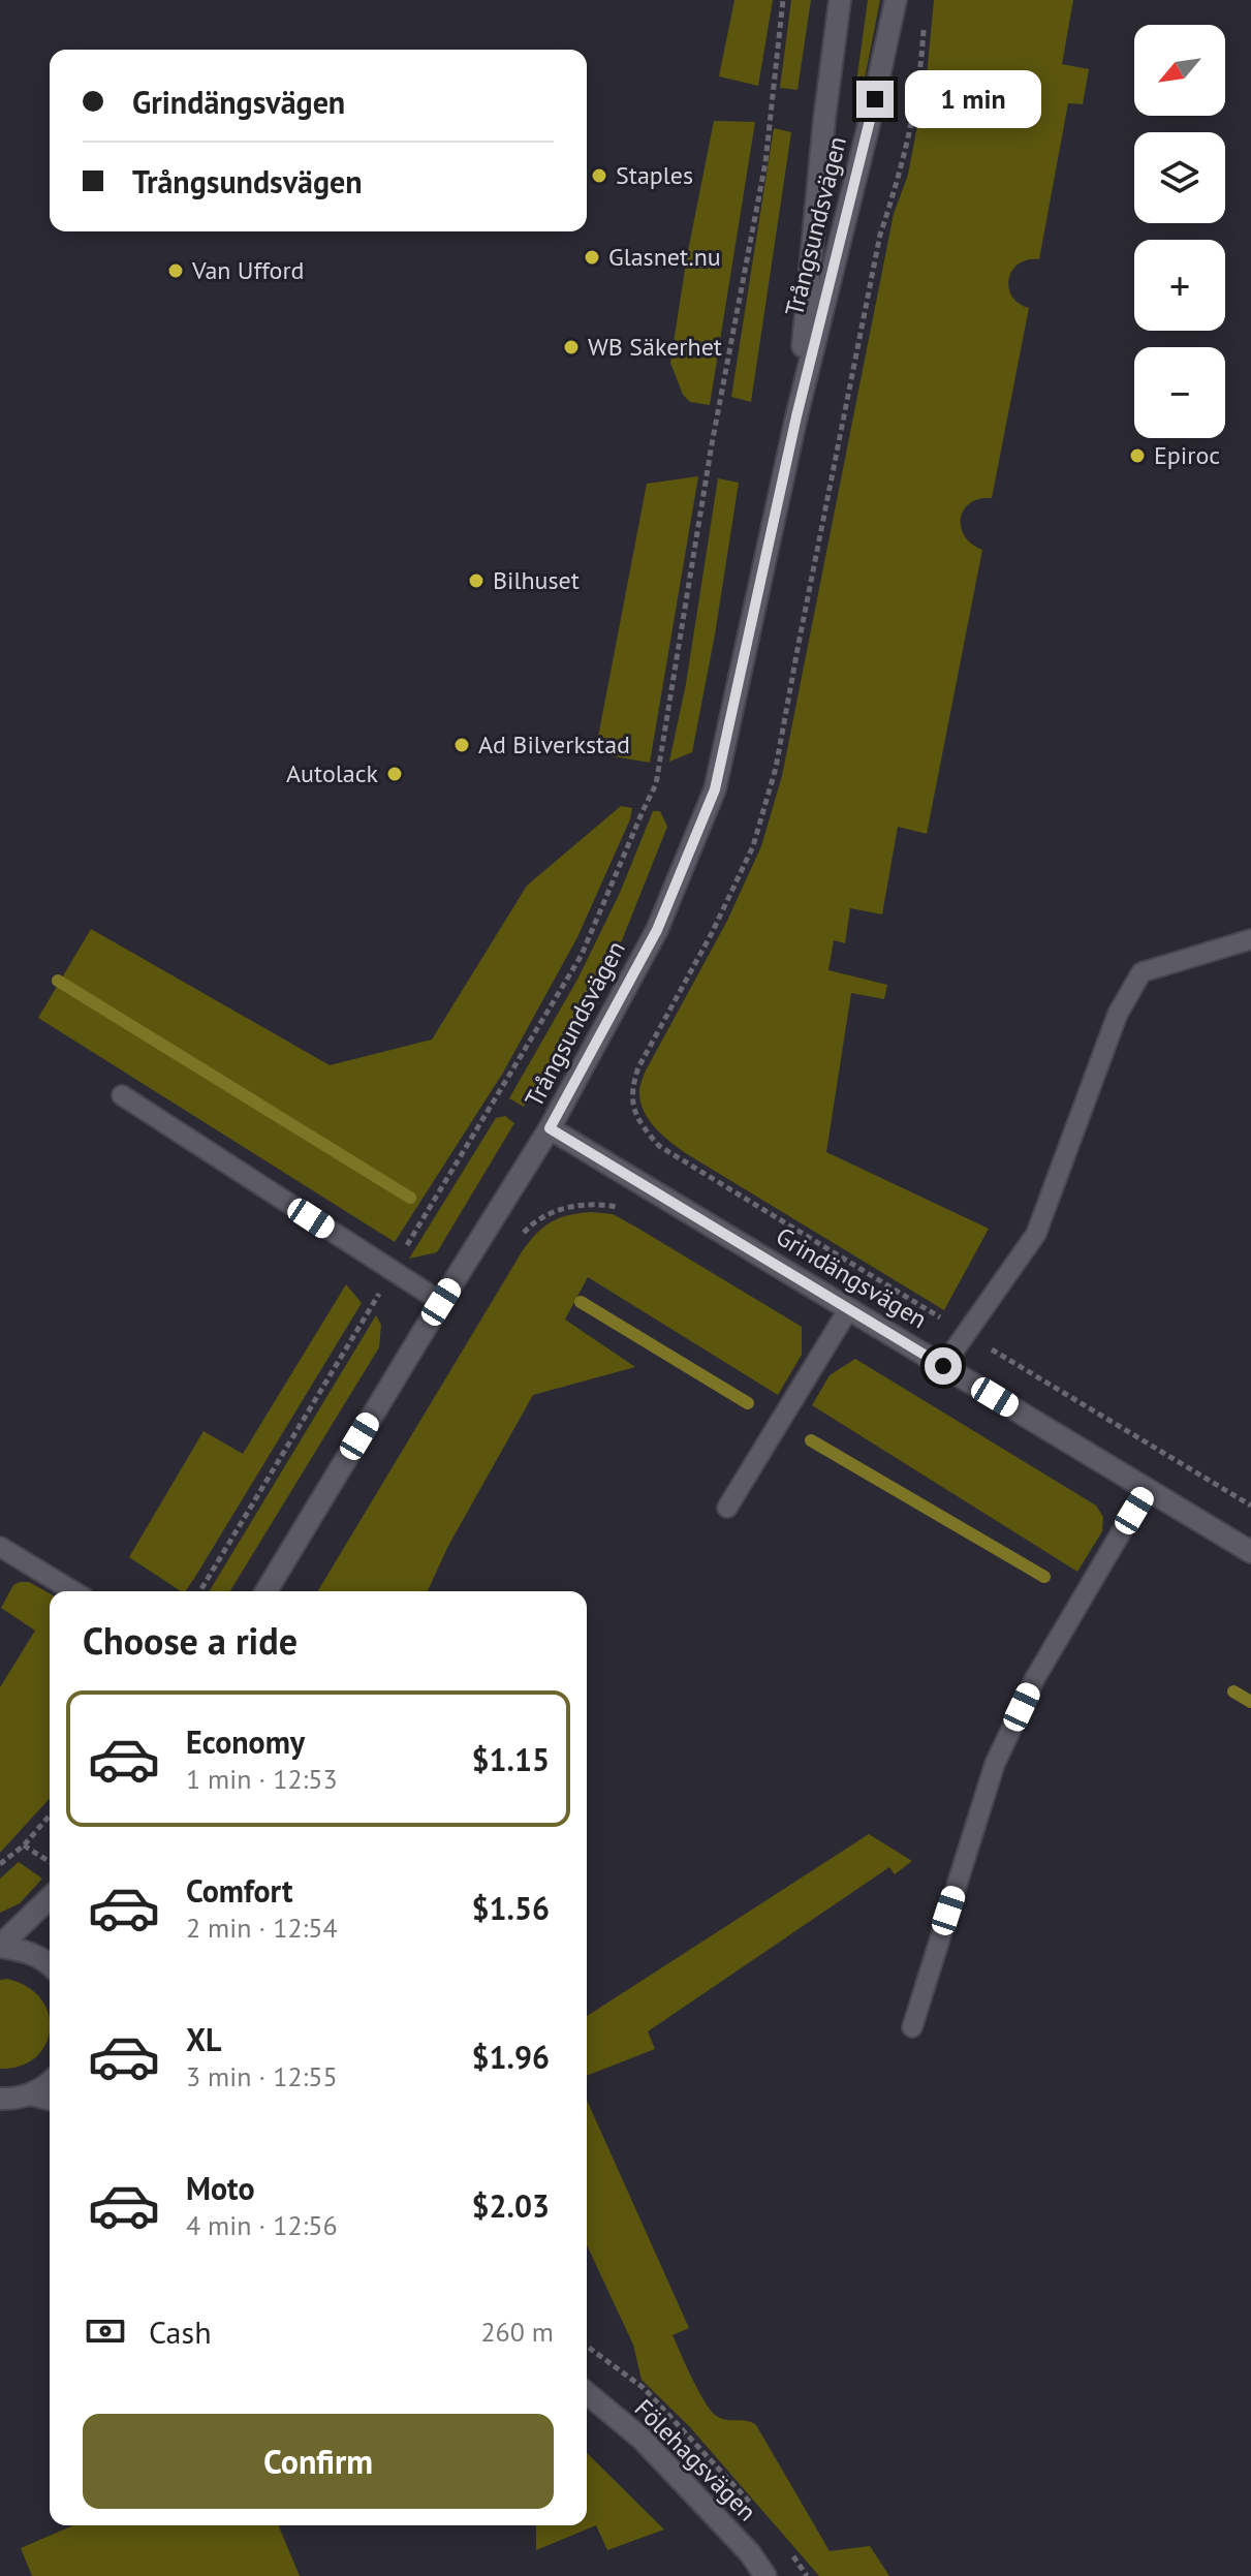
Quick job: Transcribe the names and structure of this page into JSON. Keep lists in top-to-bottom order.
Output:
{
  "streets": {
    "main road": ["Trångsundsvägen", "Grindängsvägen", "Fölehagsvägen"]
  },
  "crossings": [
    ["Trångsundsvägen", "Grindängsvägen"]
  ],
  "places": [
    "Staples",
    "Glasnet.nu",
    "Van Ufford",
    "WB Säkerhet",
    "Epiroc",
    "Bilhuset",
    "Ad Bilverkstad",
    "Autolack"
  ],
  "north": "bottom left",
  "page": {
    "map_buttons": ["+", "−"],
    "banner": ["Grindängsvägen", "Trångsundsvägen"],
    "bubble": "1 min",
    "heading": "Choose a ride",
    "list": [
      {
        "name": "Economy",
        "note": "1 min · 12:53",
        "value": "$1.15"
      },
      {
        "name": "Comfort",
        "note": "2 min · 12:54",
        "value": "$1.56"
      },
      {
        "name": "XL",
        "note": "3 min · 12:55",
        "value": "$1.96"
      },
      {
        "name": "Moto",
        "note": "4 min · 12:56",
        "value": "$2.03"
      }
    ],
    "pay": ["Cash", "260 m"],
    "buttons": "Confirm"
  }
}
